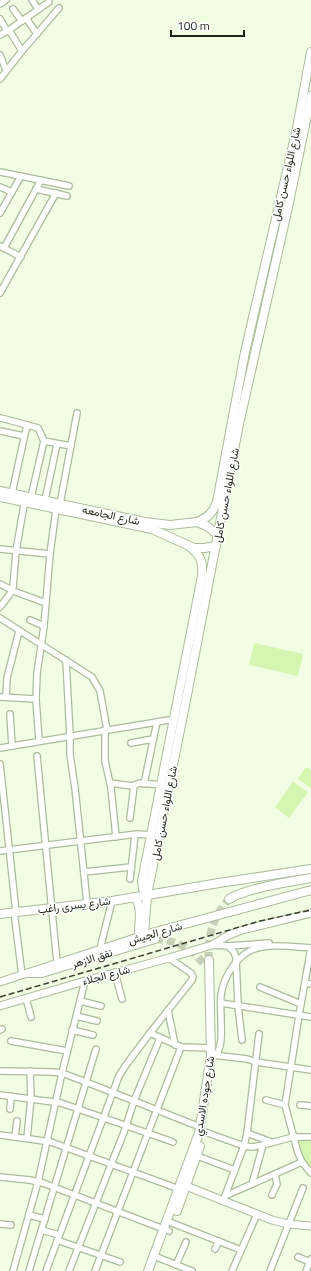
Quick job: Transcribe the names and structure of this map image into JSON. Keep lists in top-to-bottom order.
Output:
{
  "streets": {
    "main road": [
      "شارع اللواء حسن كامل",
      "شارع الجامعه",
      "شارع يسرى راغب",
      "شارع الجيش",
      "نفق الازهر",
      "شارع جوده الاسدي"
    ],
    "street": ["شارع الجلاء"]
  },
  "crossings": [
    ["شارع اللواء حسن كامل", "شارع الجامعه"],
    ["شارع اللواء حسن كامل", "شارع يسرى راغب"],
    ["شارع اللواء حسن كامل", "شارع الجيش"],
    ["شارع الجيش", "نفق الازهر"]
  ],
  "scale_bar": "100 m"
}
